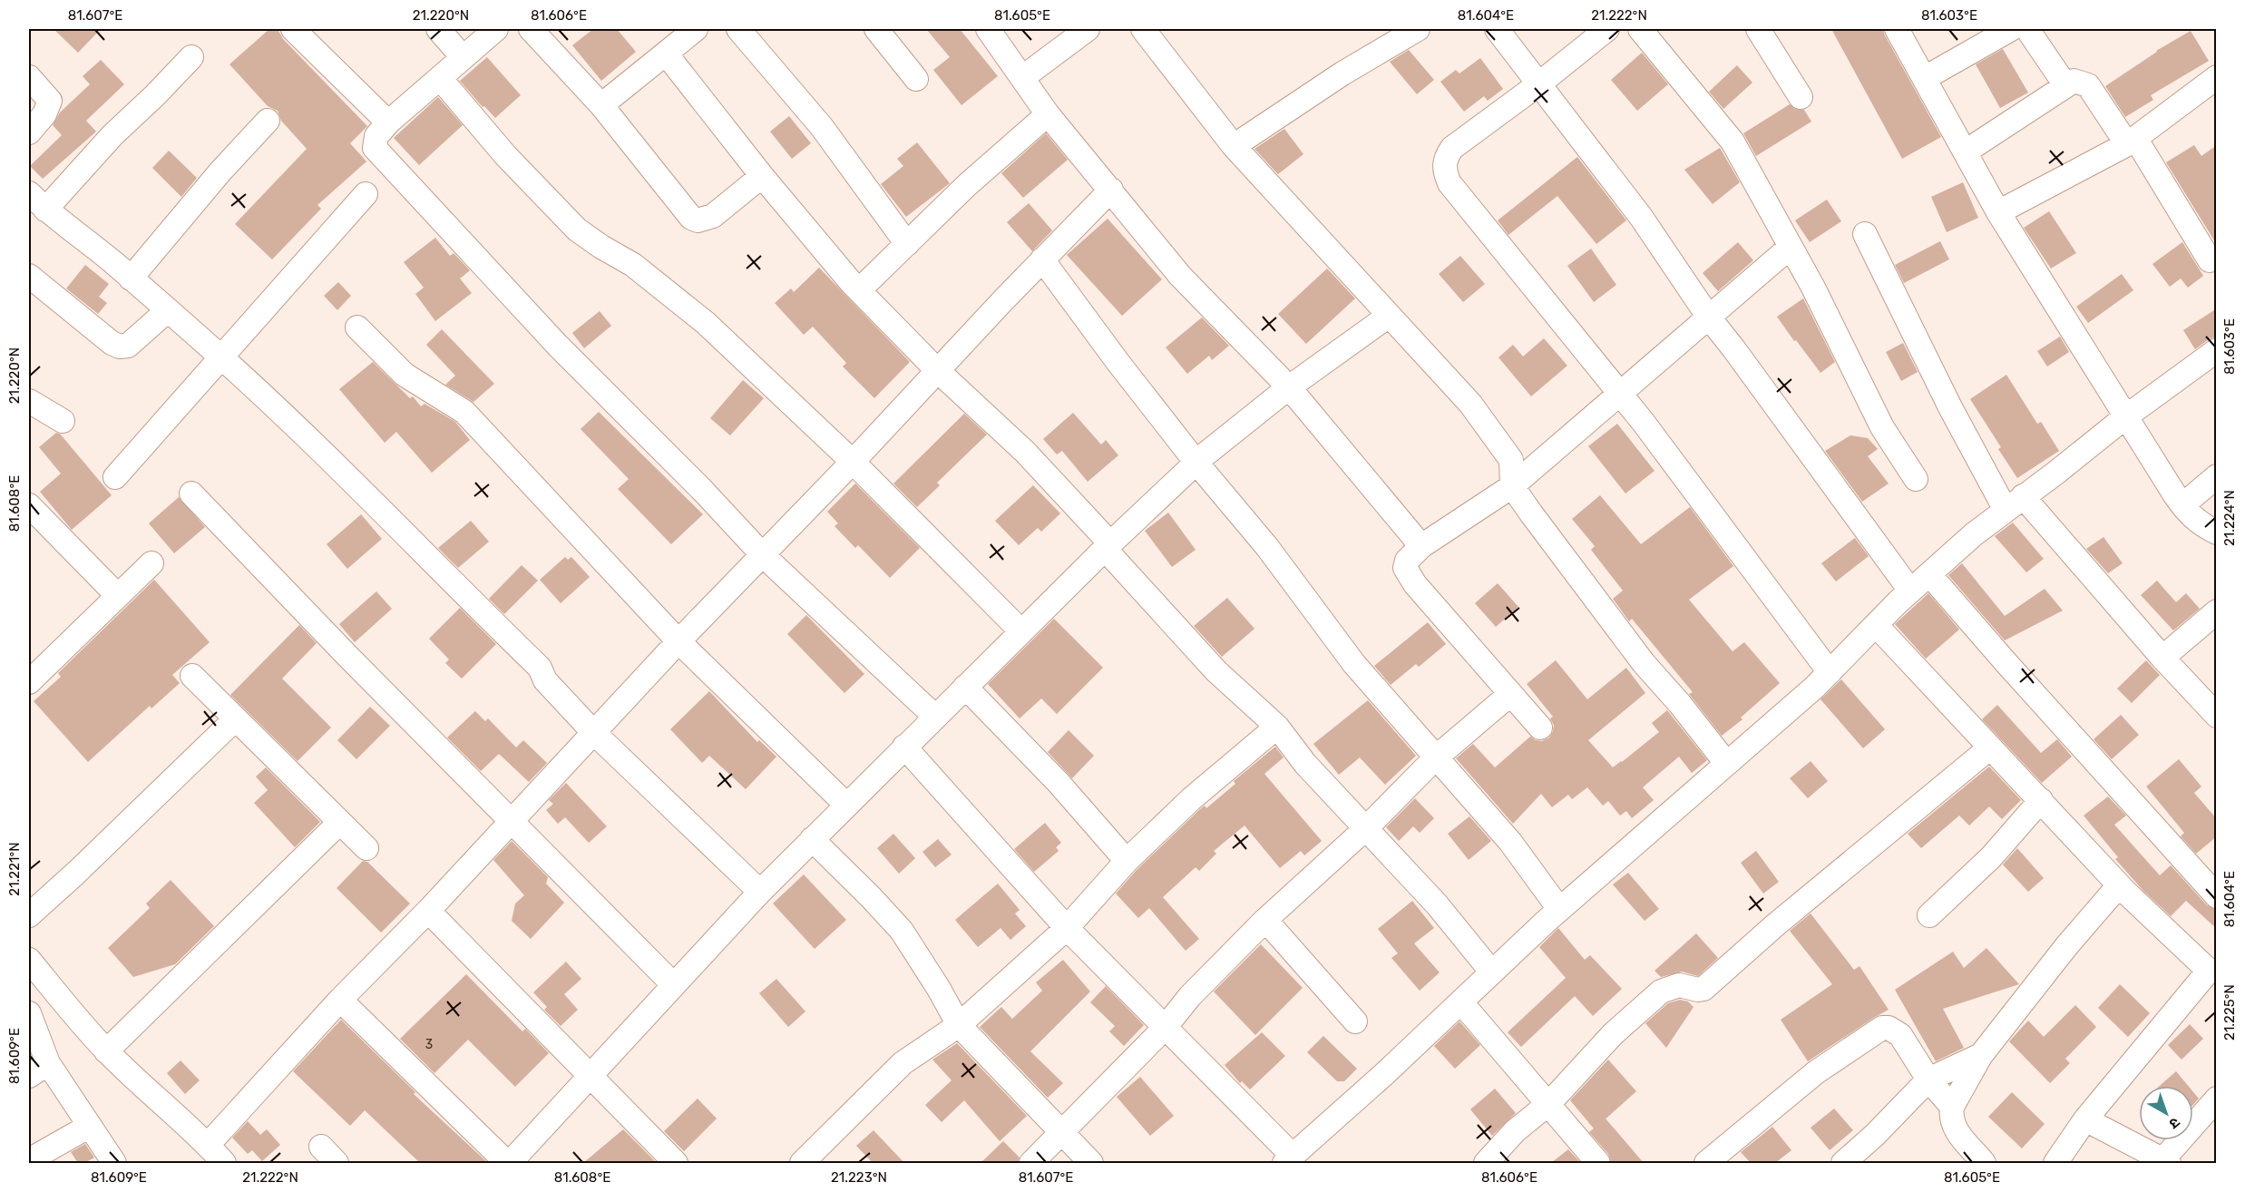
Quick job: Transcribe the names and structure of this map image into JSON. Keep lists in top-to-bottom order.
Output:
{
  "house_numbers": ["3"],
  "north": "bottom right",
  "coordinates": [
    "81.607°E",
    "21.220°N",
    "81.606°E",
    "81.605°E",
    "81.604°E",
    "21.222°N",
    "81.603°E",
    "81.608°E",
    "21.224°N",
    "21.221°N",
    "21.225°N",
    "81.609°E",
    "21.223°N"
  ]
}
